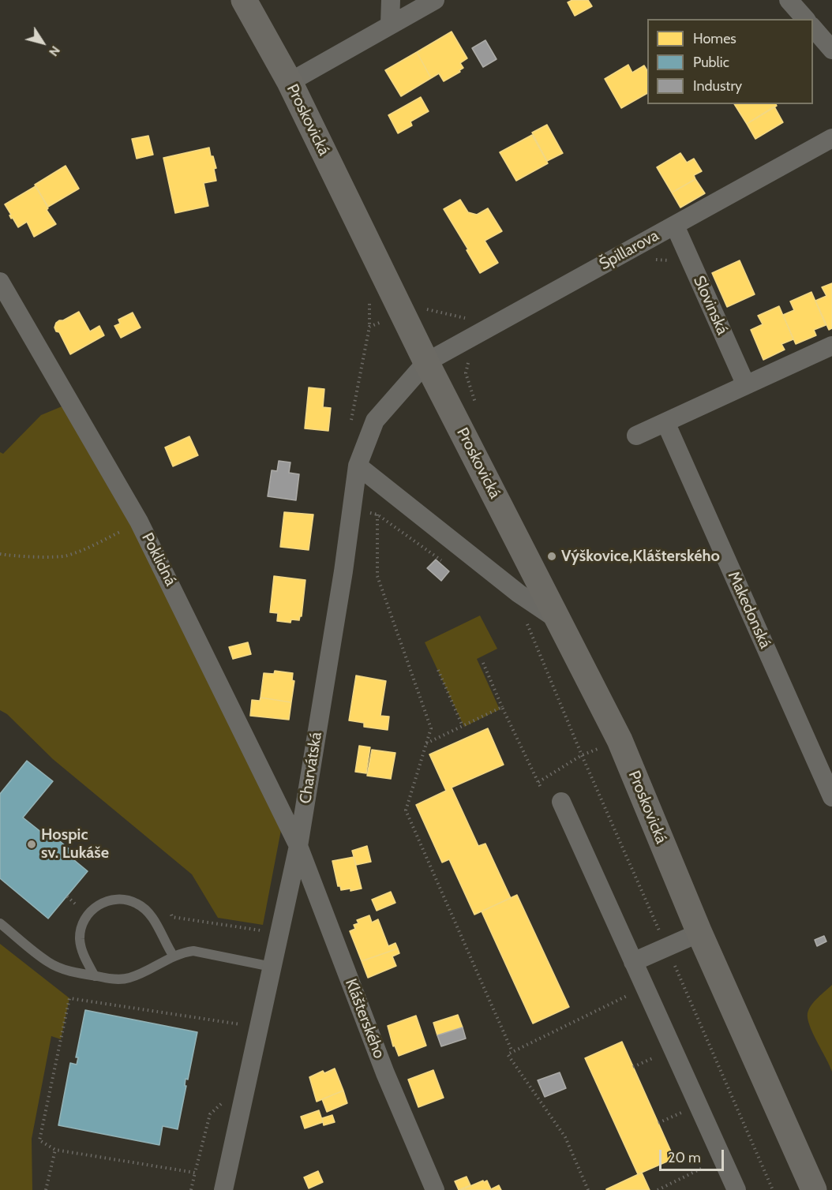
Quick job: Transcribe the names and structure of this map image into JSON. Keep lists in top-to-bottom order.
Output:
{
  "streets": {
    "street": [
      "Proskovická",
      "Špillarova",
      "Slovinská",
      "Poklidná",
      "Makedonská",
      "Charvátská",
      "Klášterského"
    ]
  },
  "crossings": [
    ["Proskovická", "Špillarova"],
    ["Proskovická", "Charvátská"],
    ["Špillarova", "Slovinská"],
    ["Špillarova", "Charvátská"],
    ["Poklidná", "Charvátská"],
    ["Poklidná", "Klášterského"],
    ["Charvátská", "Klášterského"]
  ],
  "places": ["Výškovice,Klášterského", "Hospic sv. Lukáše"],
  "legend": ["Homes", "Public", "Industry"],
  "scale_bar": "20 m",
  "north": "bottom right"
}
